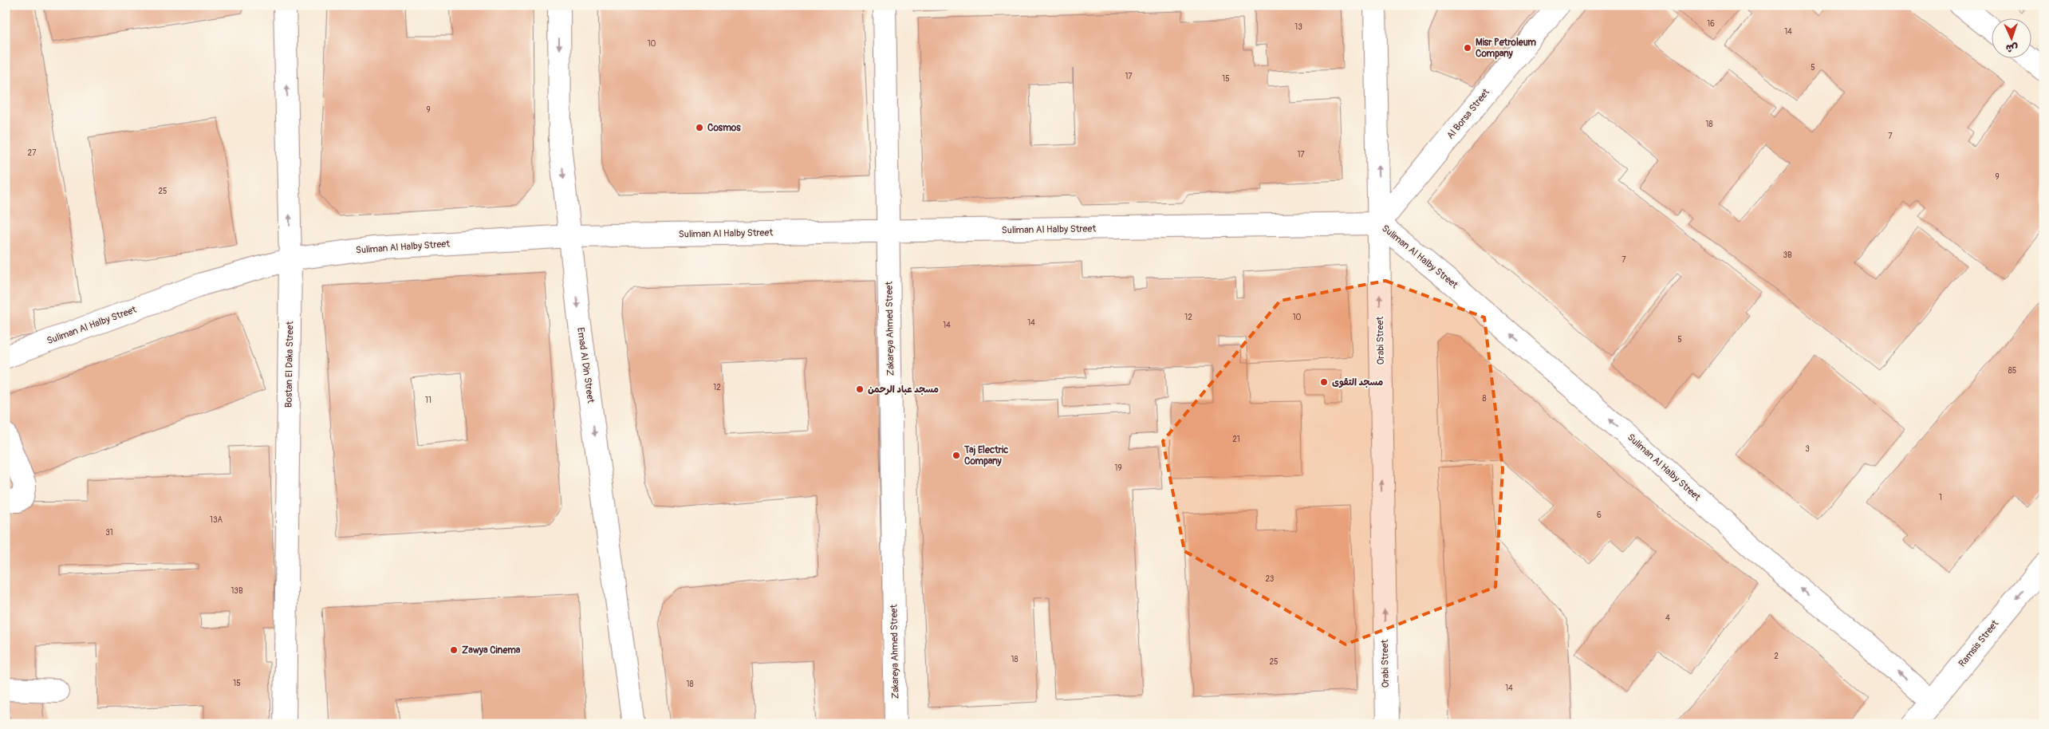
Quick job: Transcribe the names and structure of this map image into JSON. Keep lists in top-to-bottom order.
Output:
{
  "streets": {
    "street": [
      "Al Borsa Street",
      "Suliman Al Halby Street",
      "Zakareya Ahmed Street",
      "Orabi Street",
      "Bostan El Daka Street",
      "Emad Al Din Street",
      "Ramsis Street"
    ]
  },
  "crossings": [
    ["Al Borsa Street", "Suliman Al Halby Street"],
    ["Al Borsa Street", "Orabi Street"],
    ["Suliman Al Halby Street", "Zakareya Ahmed Street"],
    ["Suliman Al Halby Street", "Orabi Street"],
    ["Suliman Al Halby Street", "Bostan El Daka Street"],
    ["Suliman Al Halby Street", "Emad Al Din Street"],
    ["Suliman Al Halby Street", "Ramsis Street"]
  ],
  "one_way": [
    "Orabi Street",
    "Bostan El Daka Street",
    "Emad Al Din Street",
    "Ramsis Street"
  ],
  "places": [
    "Misr Petroleum Company",
    "Cosmos",
    "مسجد التقوى",
    "مسجد عباد الرحمن",
    "Taj Electric Company",
    "Zawya Cinema"
  ],
  "house_numbers": [
    "16",
    "13",
    "14",
    "10",
    "5",
    "17",
    "15",
    "9",
    "18",
    "7",
    "27",
    "17",
    "9",
    "25",
    "3B",
    "7",
    "12",
    "10",
    "14",
    "14",
    "5",
    "85",
    "12",
    "8",
    "11",
    "21",
    "3",
    "19",
    "1",
    "6",
    "13A",
    "31",
    "23",
    "13B",
    "4",
    "2",
    "18",
    "25",
    "15",
    "18",
    "14"
  ],
  "north": "bottom"
}
